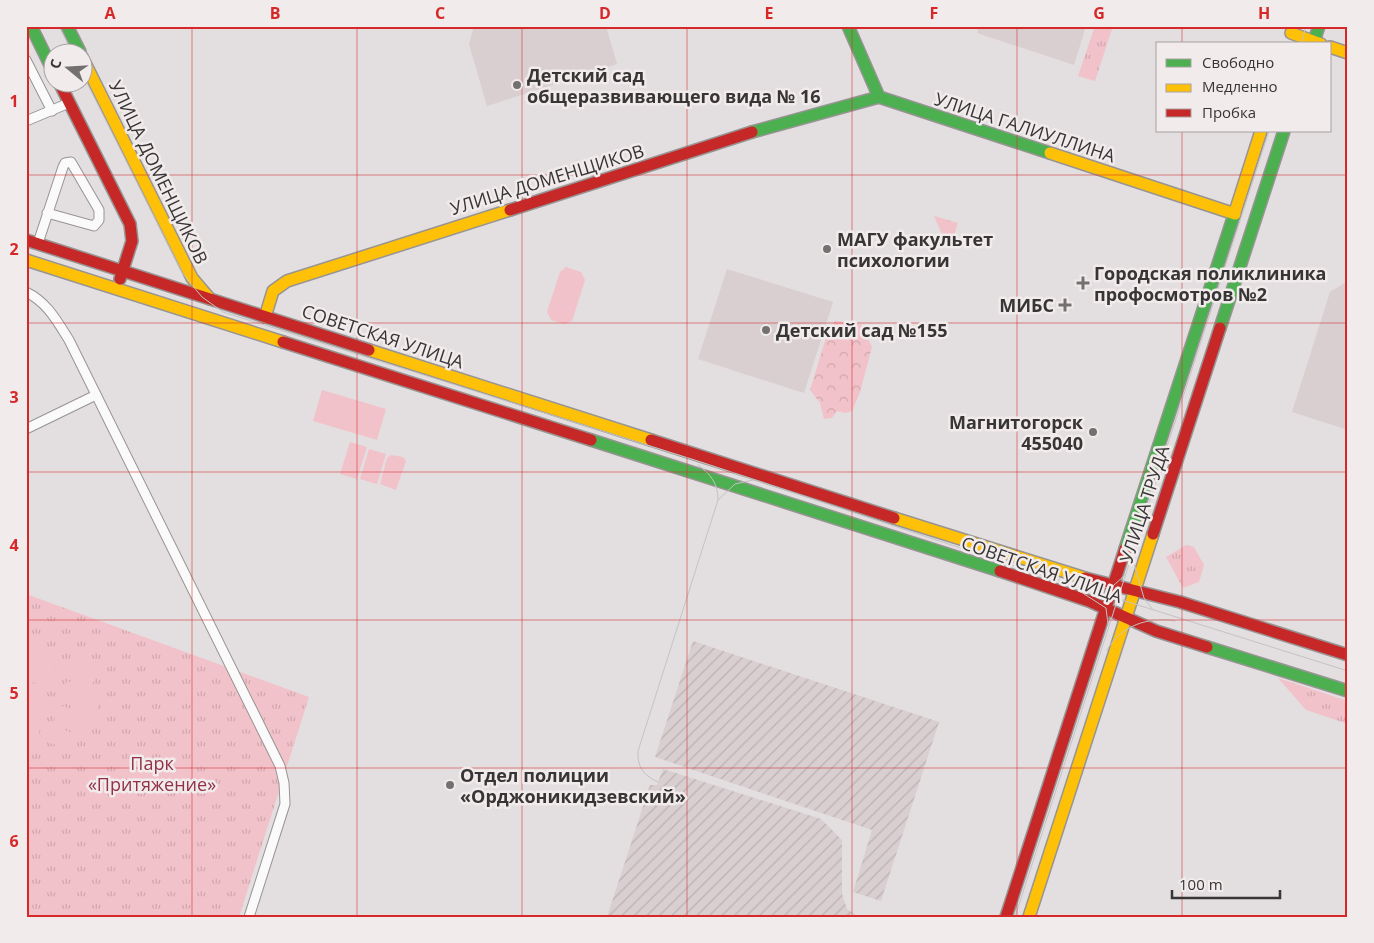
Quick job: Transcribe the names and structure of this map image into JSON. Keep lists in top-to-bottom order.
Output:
{
  "streets": {
    "main road": [
      "УЛИЦА ГАЛИУЛЛИНА",
      "УЛИЦА ДОМЕНЩИКОВ",
      "СОВЕТСКАЯ УЛИЦА",
      "УЛИЦА ТРУДА"
    ]
  },
  "crossings": [
    ["УЛИЦА ГАЛИУЛЛИНА", "УЛИЦА ДОМЕНЩИКОВ"],
    ["УЛИЦА ГАЛИУЛЛИНА", "УЛИЦА ТРУДА"],
    ["УЛИЦА ДОМЕНЩИКОВ", "СОВЕТСКАЯ УЛИЦА"],
    ["СОВЕТСКАЯ УЛИЦА", "УЛИЦА ТРУДА"]
  ],
  "parks": ["Парк «Притяжение»"],
  "places": {
    "other": [
      "Детский сад общеразвивающего вида № 16",
      "МАГУ факультет психологии",
      "Детский сад №155",
      "Магнитогорск 455040",
      "Отдел полиции «Орджоникидзевский»"
    ],
    "health": ["Городская поликлиника профосмотров №2", "МИБС"]
  },
  "legend": ["Свободно", "Медленно", "Пробка"],
  "scale_bar": "100 m",
  "north": "left",
  "grid": {
    "columns": [
      "A",
      "B",
      "C",
      "D",
      "E",
      "F",
      "G",
      "H"
    ],
    "rows": [
      "1",
      "2",
      "3",
      "4",
      "5",
      "6"
    ]
  }
}
